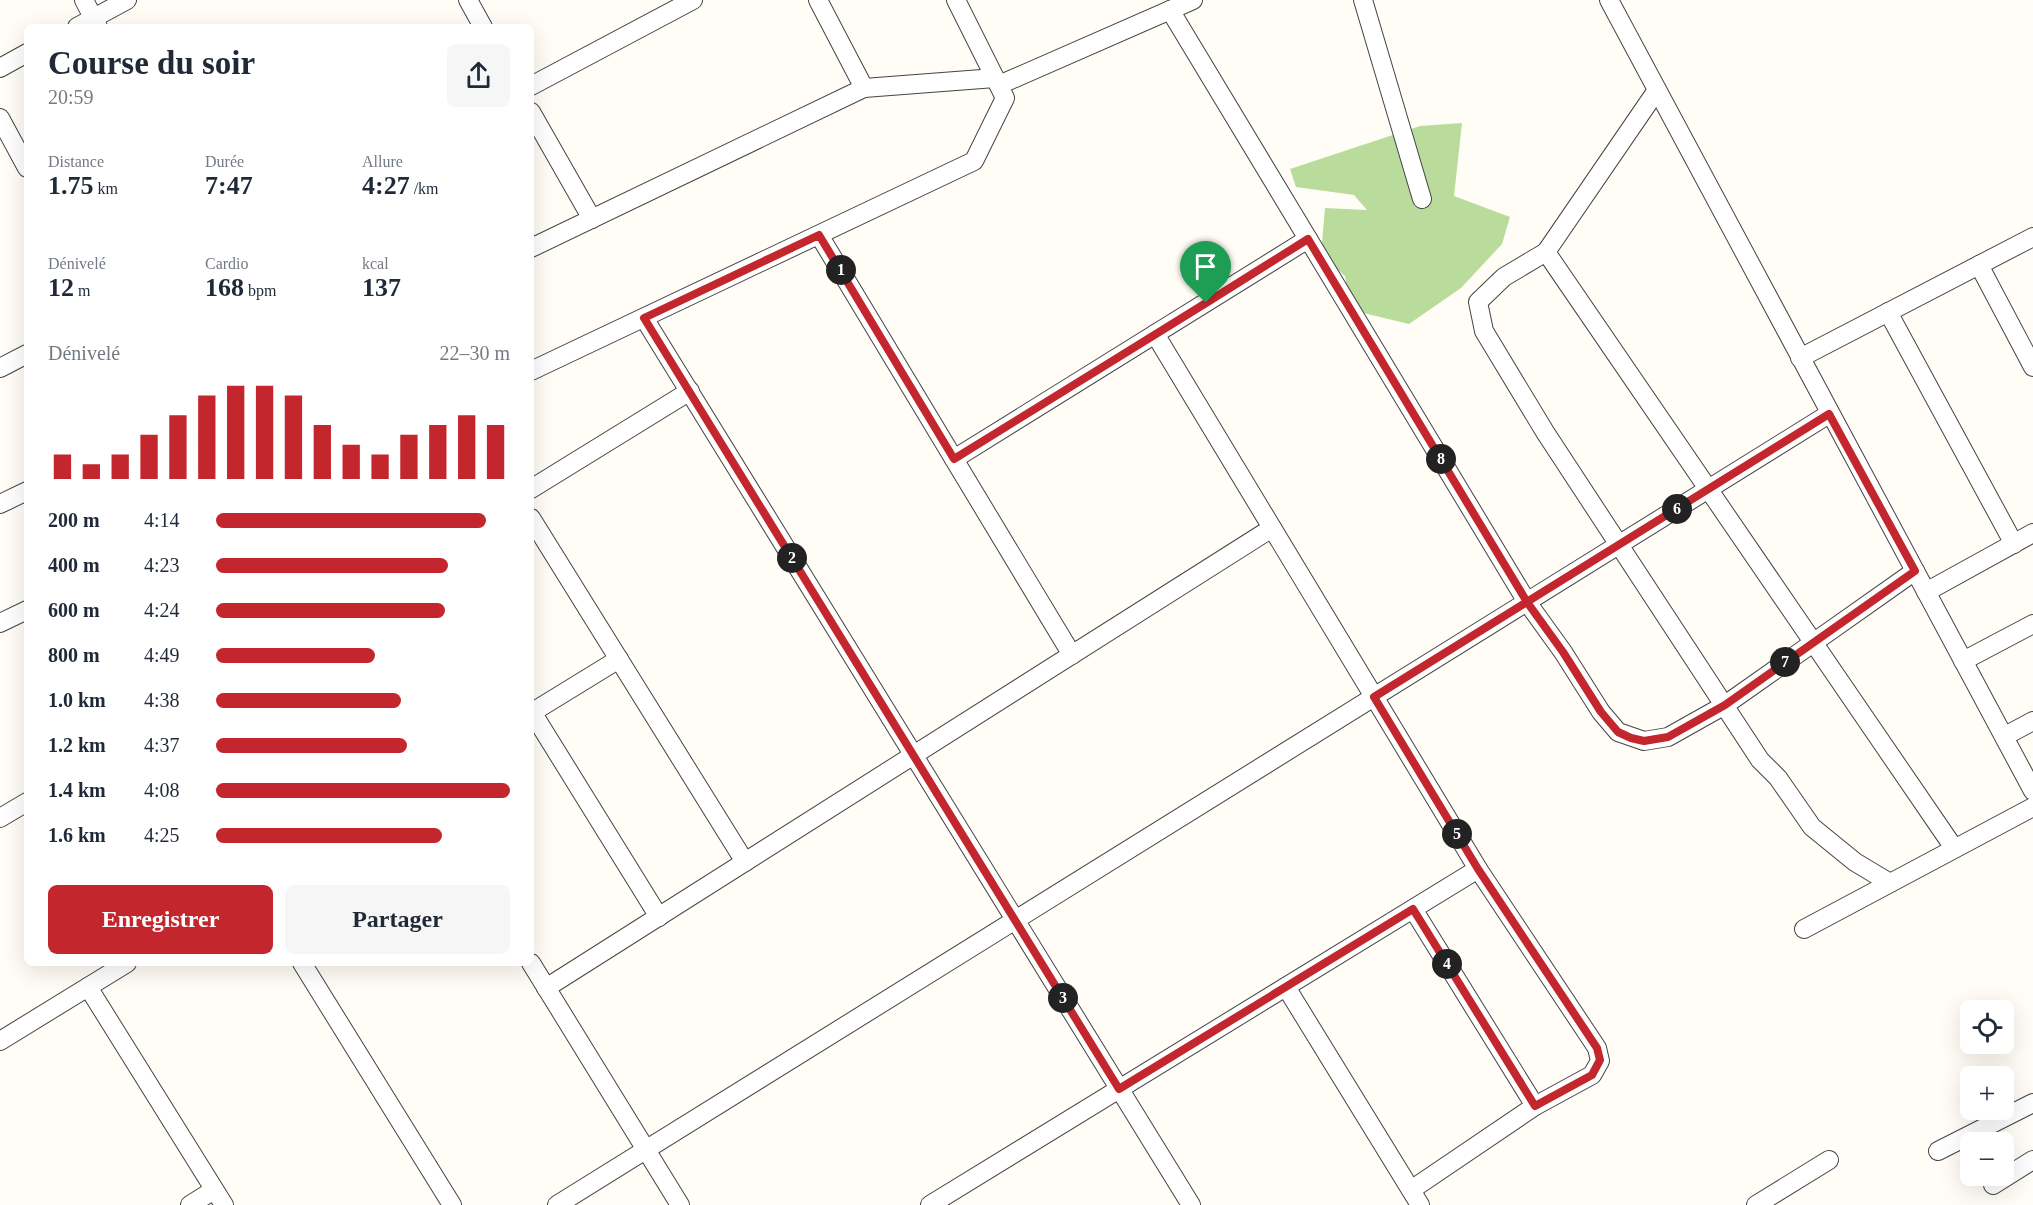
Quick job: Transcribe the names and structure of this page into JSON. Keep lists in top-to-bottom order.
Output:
{
  "page": {
    "heading": ["Course du soir", "20:59"],
    "stats": [
      ["Distance", "1.75 km"],
      ["Durée", "7:47"],
      ["Allure", "4:27 /km"],
      ["Dénivelé", "12 m"],
      ["Cardio", "168 bpm"],
      ["kcal", "137"]
    ],
    "pins": [
      "1",
      "8",
      "6",
      "2",
      "7",
      "5",
      "4",
      "3"
    ],
    "chart": ["Dénivelé", "22–30 m"],
    "list": [
      {
        "name": "200 m",
        "note": "4:14"
      },
      {
        "name": "400 m",
        "note": "4:23"
      },
      {
        "name": "600 m",
        "note": "4:24"
      },
      {
        "name": "800 m",
        "note": "4:49"
      },
      {
        "name": "1.0 km",
        "note": "4:38"
      },
      {
        "name": "1.2 km",
        "note": "4:37"
      },
      {
        "name": "1.4 km",
        "note": "4:08"
      },
      {
        "name": "1.6 km",
        "note": "4:25"
      }
    ],
    "buttons": ["Enregistrer", "Partager"],
    "map_buttons": ["+", "−"]
  }
}
